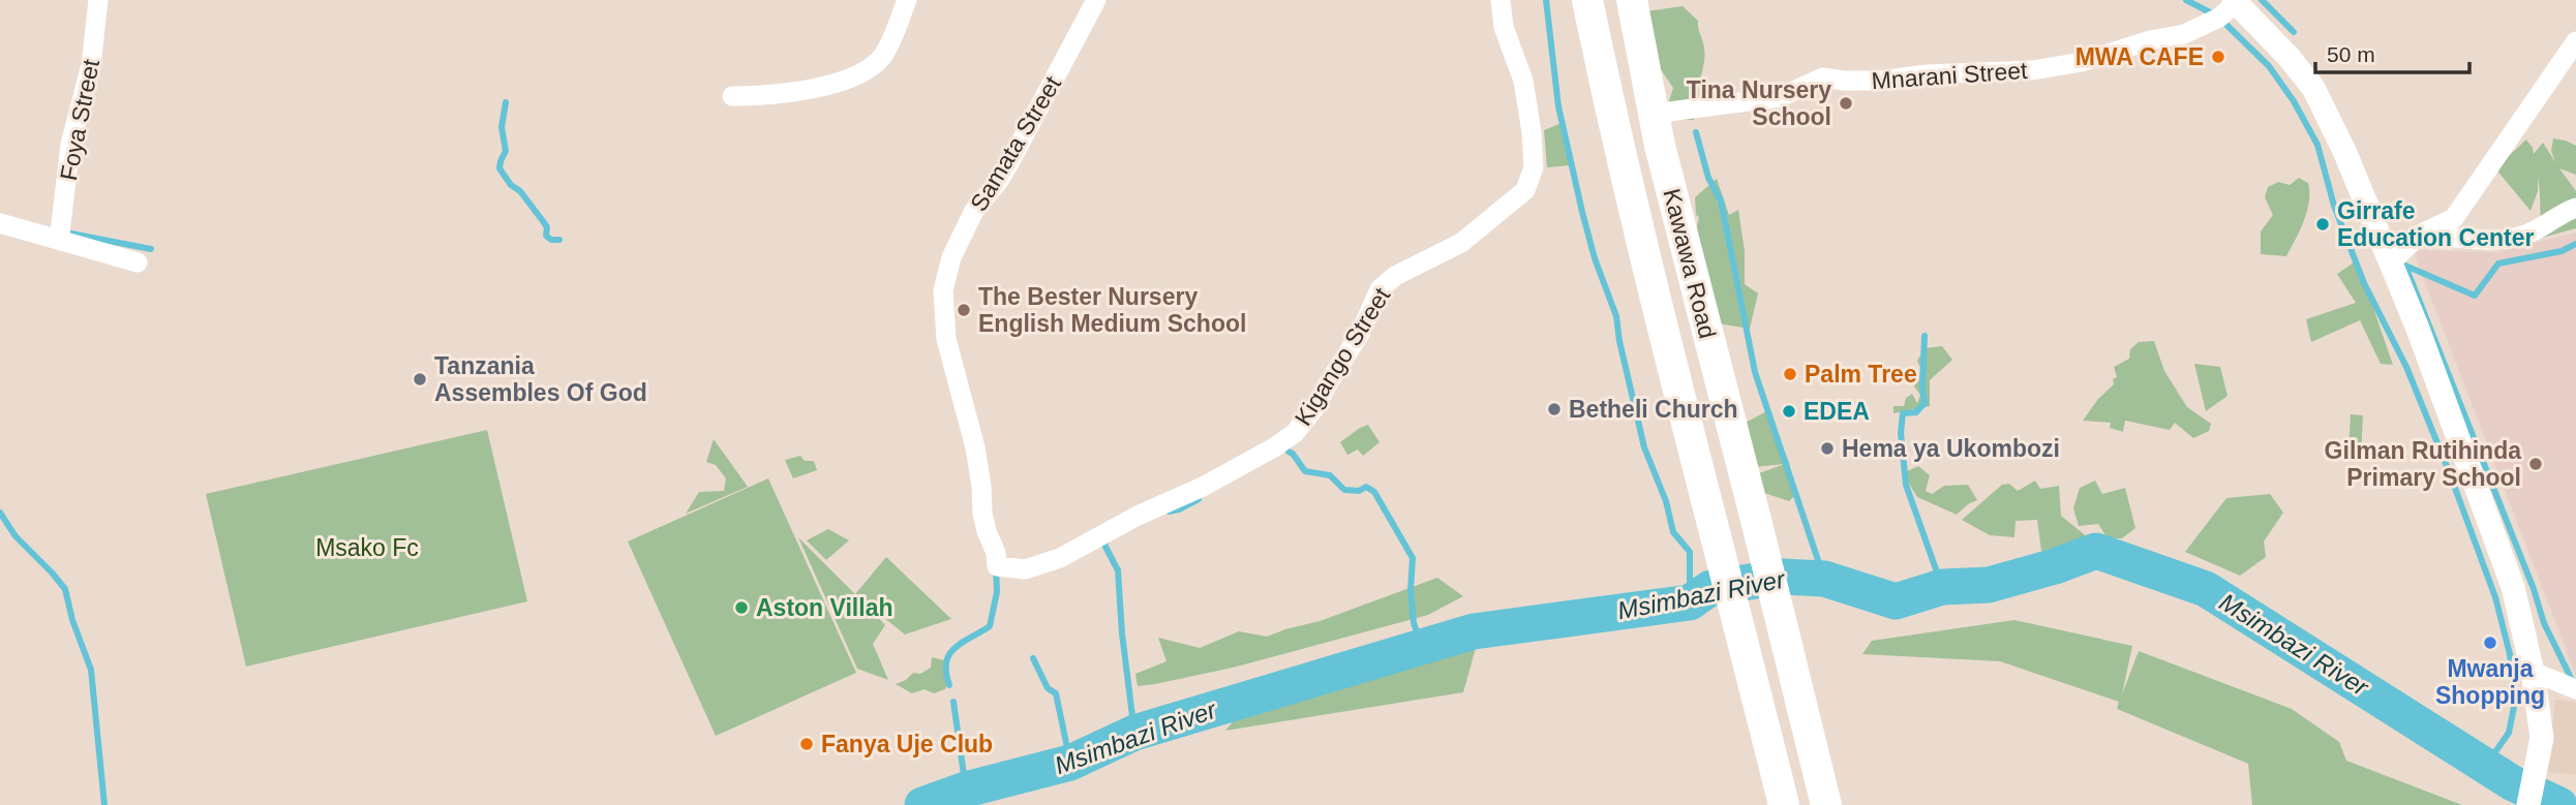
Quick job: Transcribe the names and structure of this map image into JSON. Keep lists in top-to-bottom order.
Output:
{
  "streets": {
    "main road": ["Kawawa Road"],
    "street": [
      "Mnarani Street",
      "Foya Street",
      "Samata Street",
      "Kigango Street"
    ]
  },
  "crossings": [
    ["Mnarani Street", "Kawawa Road"],
    ["Samata Street", "Kigango Street"]
  ],
  "water": ["Msimbazi River"],
  "parks": ["Msako Fc"],
  "places": [
    "MWA CAFE",
    "Tina Nursery School",
    "Girrafe Education Center",
    "The Bester Nursery English Medium School",
    "Palm Tree",
    "Tanzania Assembles Of God",
    "Betheli Church",
    "EDEA",
    "Hema ya Ukombozi",
    "Gilman Rutihinda Primary School",
    "Aston Villah",
    "Mwanja Shopping",
    "Fanya Uje Club"
  ],
  "scale_bar": "50 m"
}
